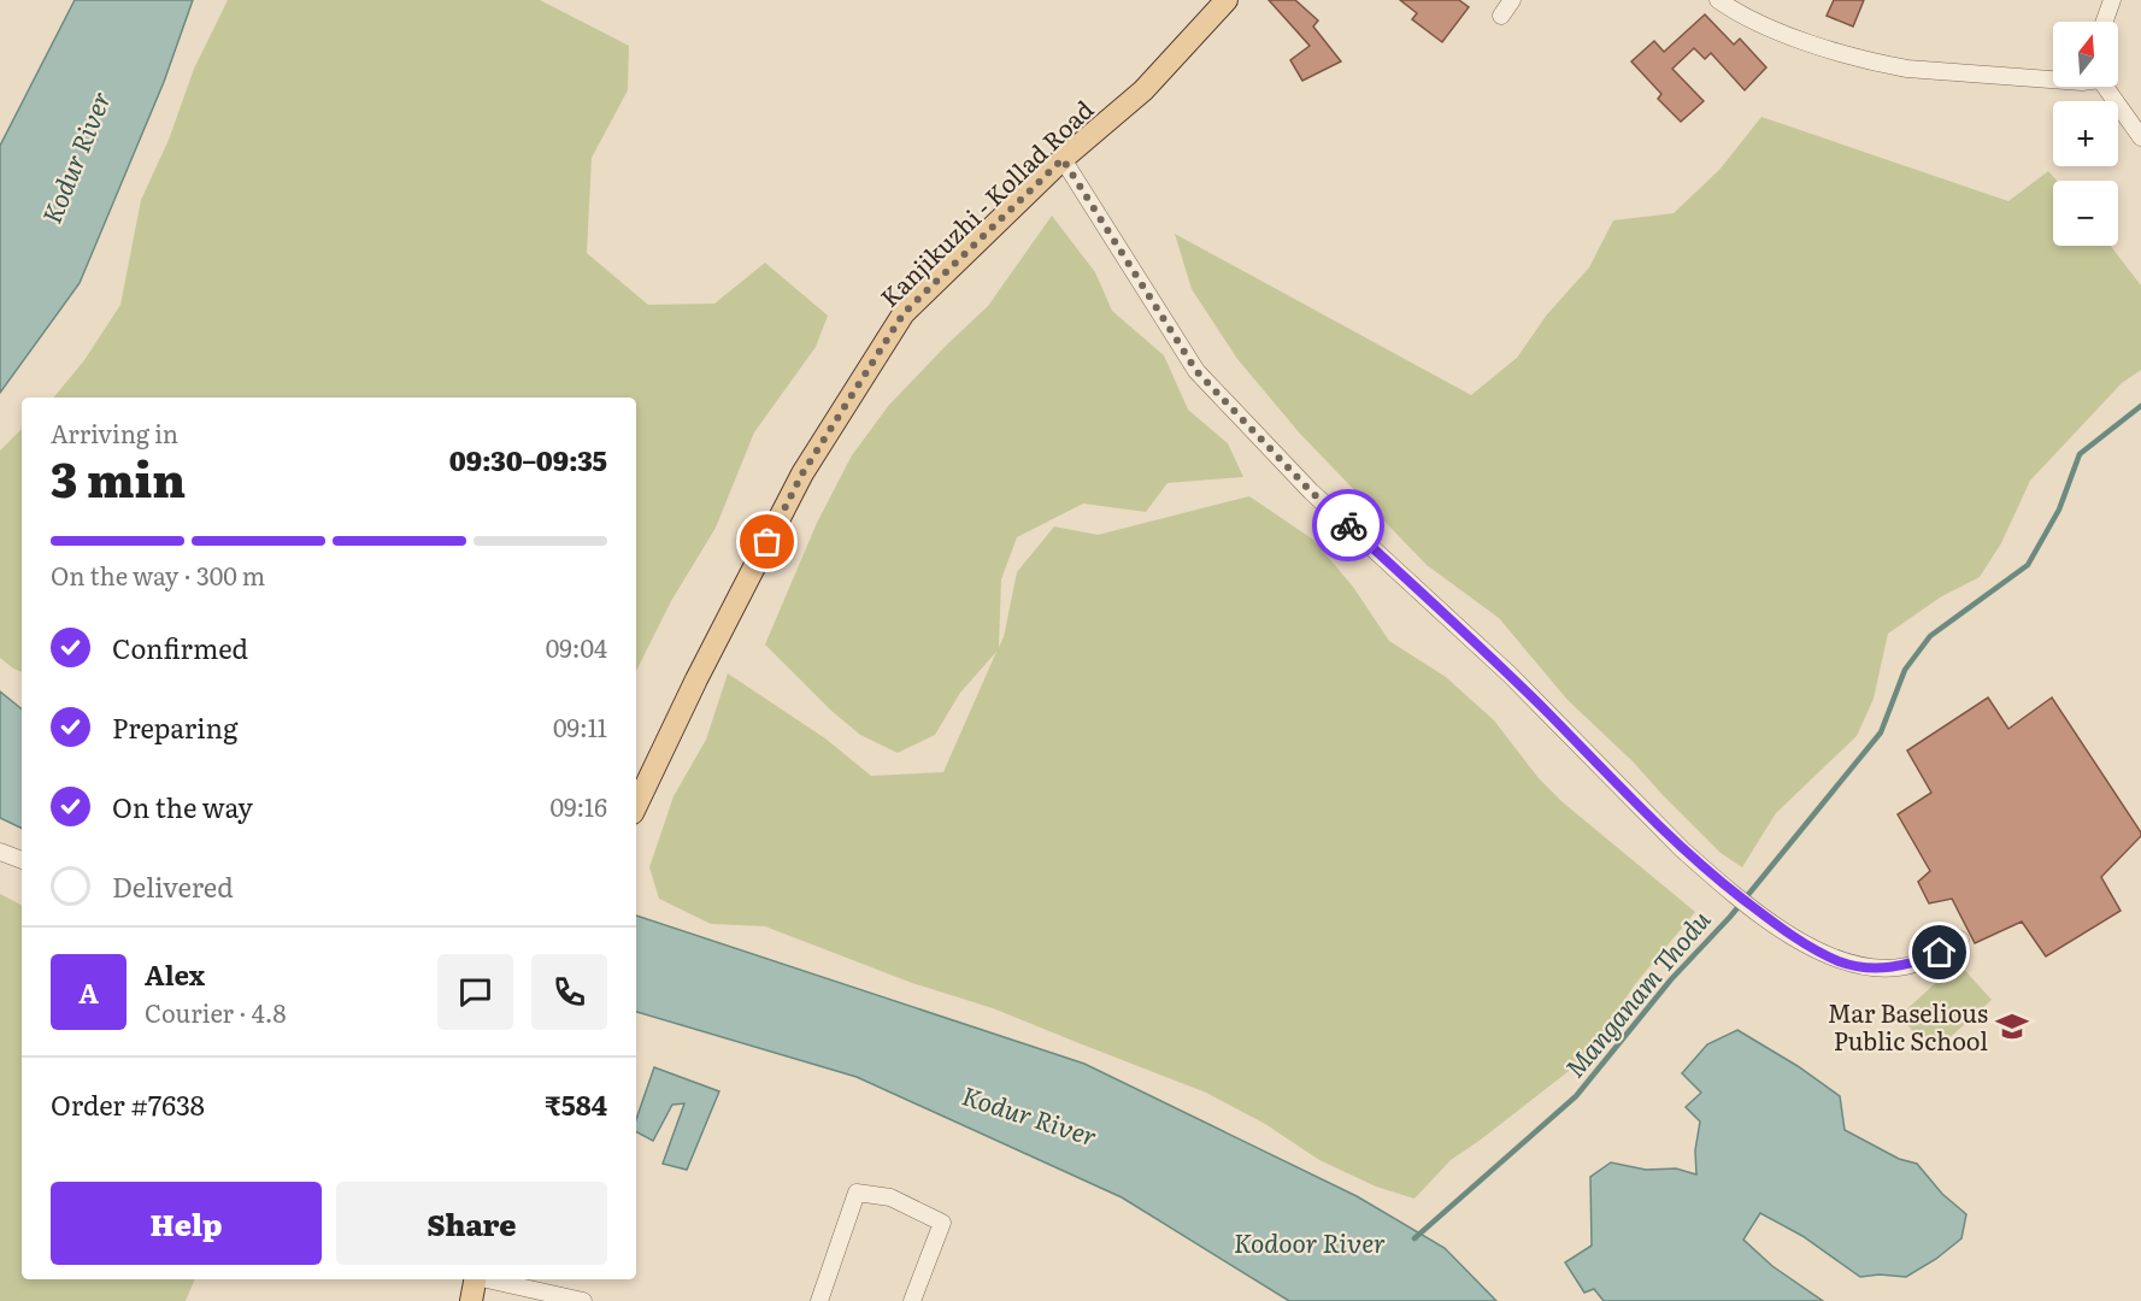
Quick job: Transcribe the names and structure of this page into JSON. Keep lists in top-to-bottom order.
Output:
{
  "streets": {
    "main road": ["Kanjikuzhi - Kollad Road"]
  },
  "water": ["Kodur River", "Manganam Thodu", "Kodoor River"],
  "places": {
    "school or university": ["Mar Baselious Public School"]
  },
  "north": "top",
  "page": {
    "map_buttons": ["+", "−"],
    "heading": ["3 min", "Arriving in", "09:30–09:35"],
    "panel": [
      "Alex",
      "Courier · 4.8",
      "Order #7638",
      "₹584"
    ],
    "bar": "On the way · 300 m",
    "list": [
      ["Confirmed", "09:04"],
      ["Preparing", "09:11"],
      ["On the way", "09:16"],
      "Delivered"
    ],
    "round": "A",
    "buttons": ["Help", "Share"]
  }
}
